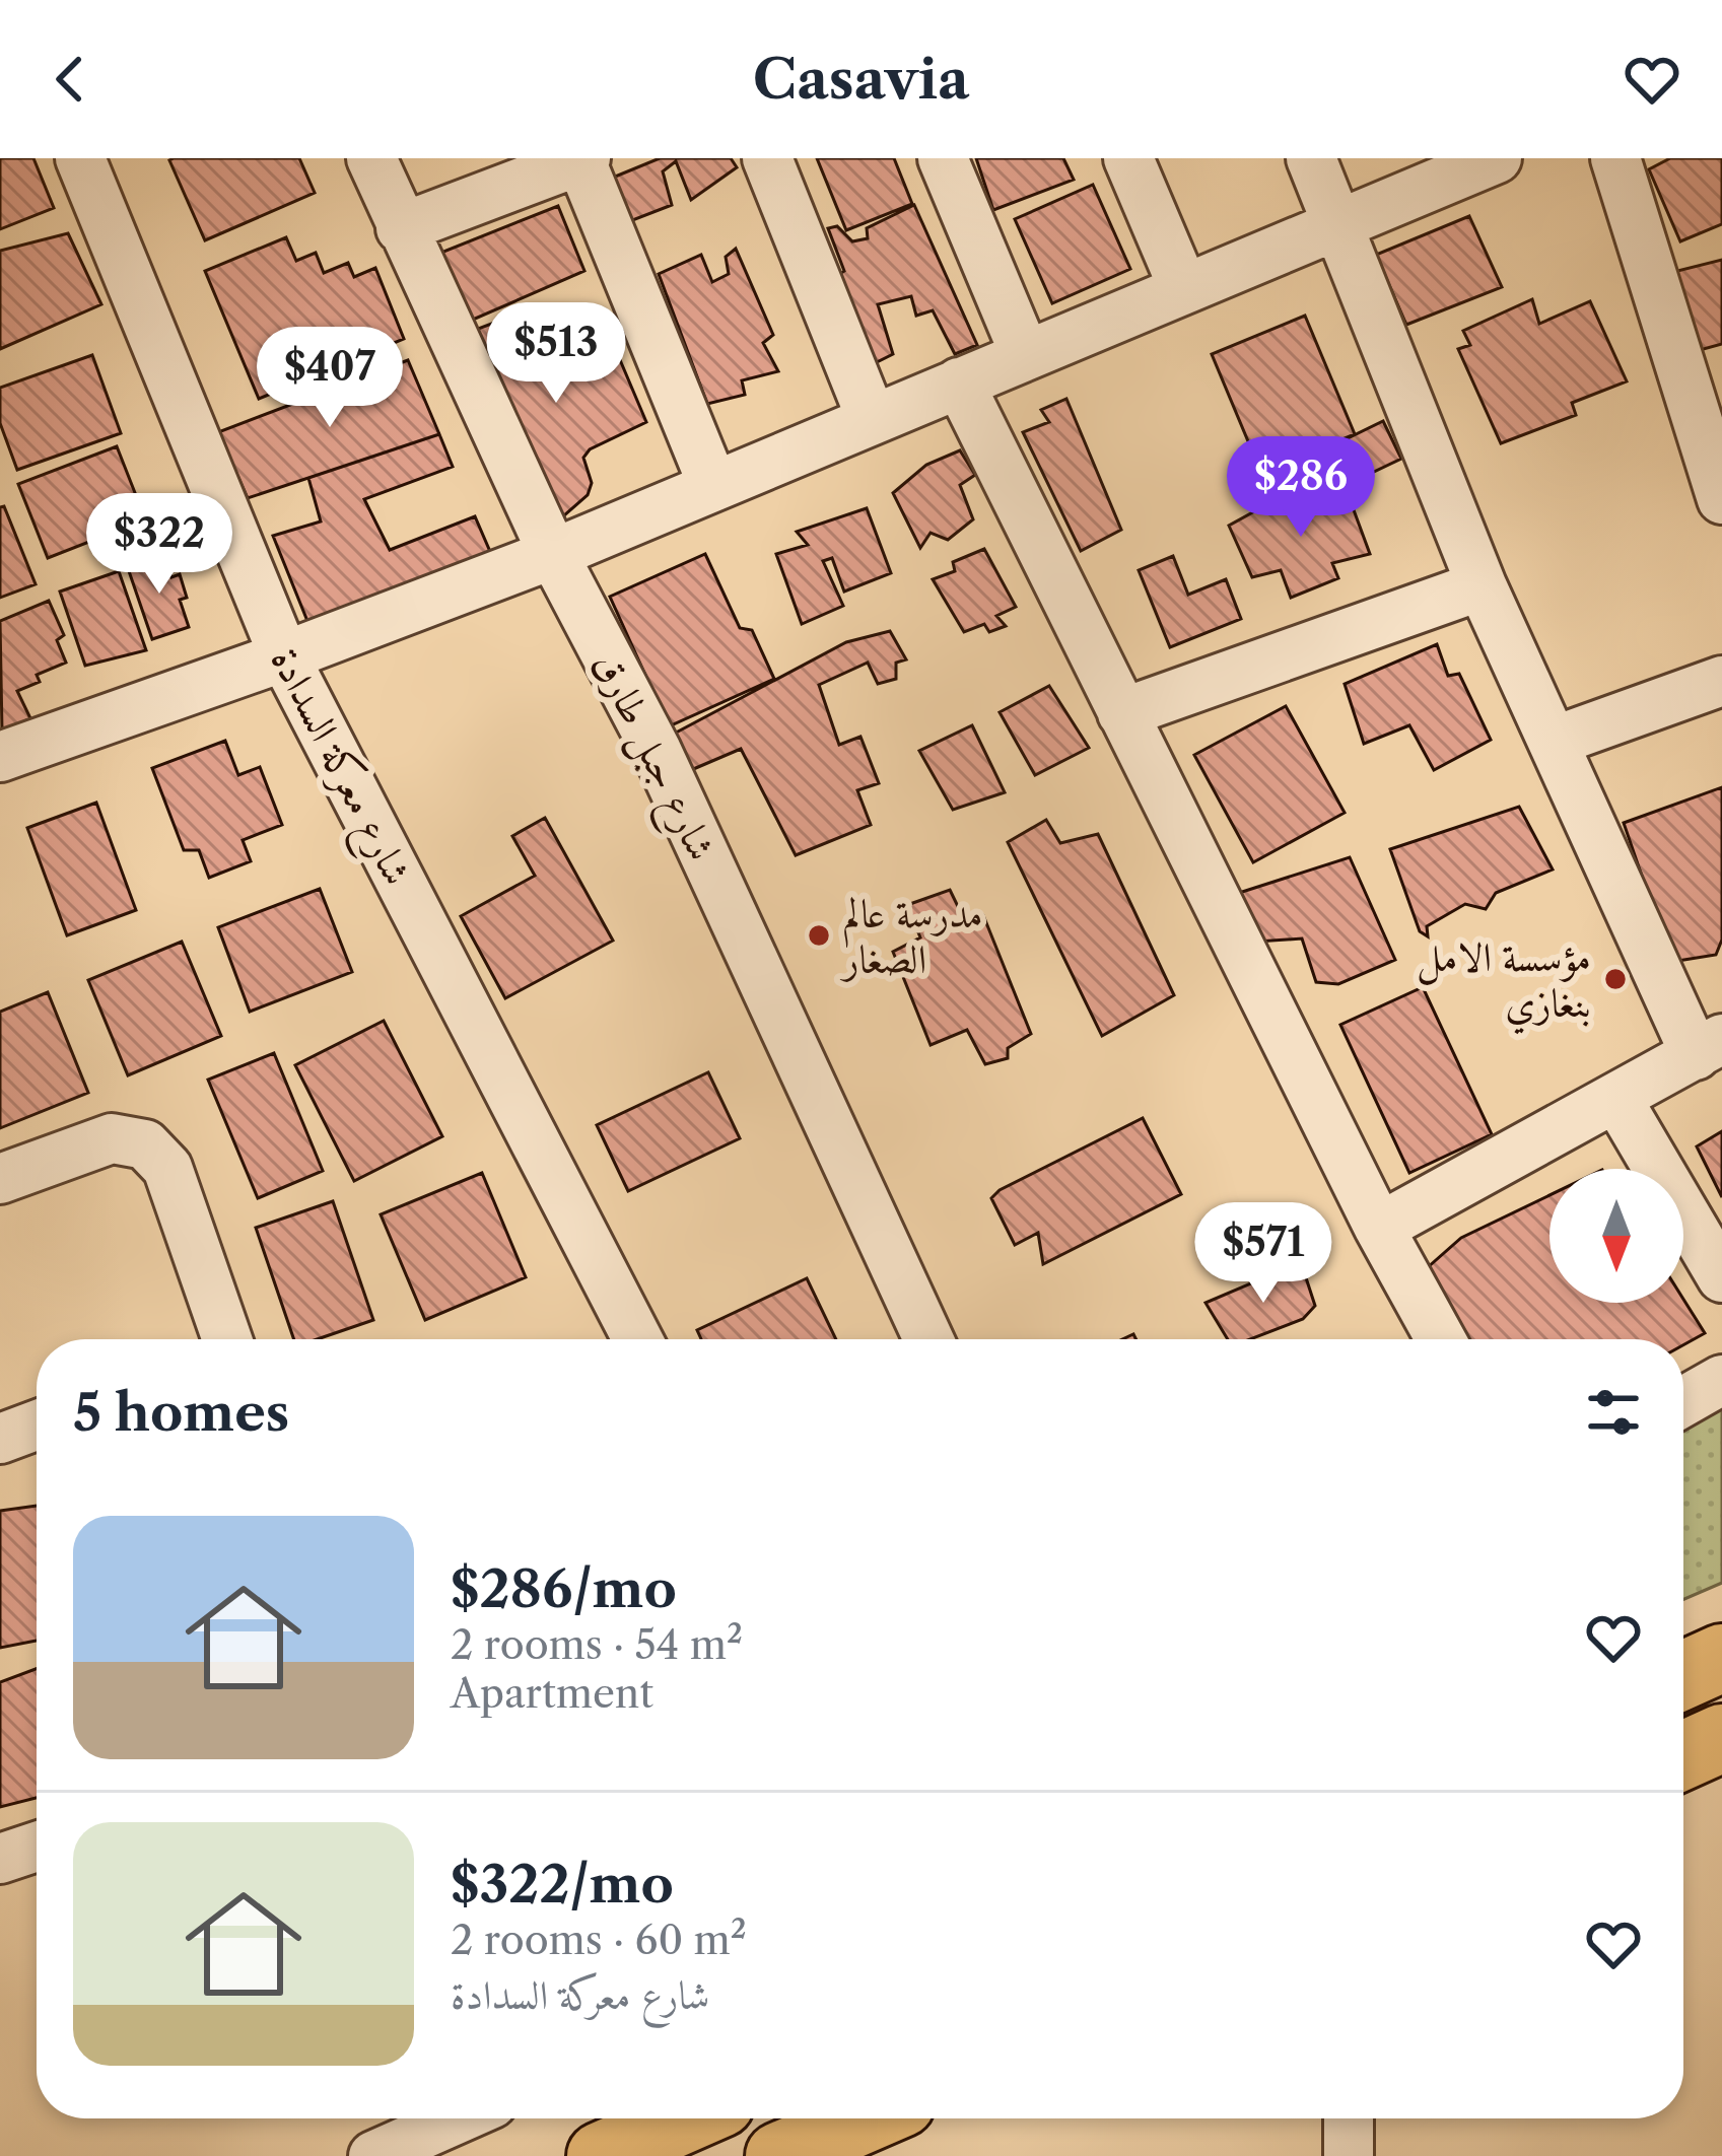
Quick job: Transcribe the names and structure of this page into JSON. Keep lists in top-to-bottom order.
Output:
{
  "streets": {
    "street": ["شارع جبل طارق", "شارع معركة السدادة"]
  },
  "places": ["مدرسة عالم الصغار", "مؤسسة الامل بنغازي"],
  "north": "bottom",
  "page": {
    "header": "Casavia",
    "price": [
      "$513",
      "$407",
      "$286",
      "$322",
      "$571"
    ],
    "heading": "5 homes",
    "list": [
      {
        "name": "$286/mo",
        "note": "2 rooms · 54 m² · Apartment"
      },
      {
        "name": "$322/mo",
        "note": "2 rooms · 60 m² · شارع معركة السدادة"
      }
    ]
  }
}
